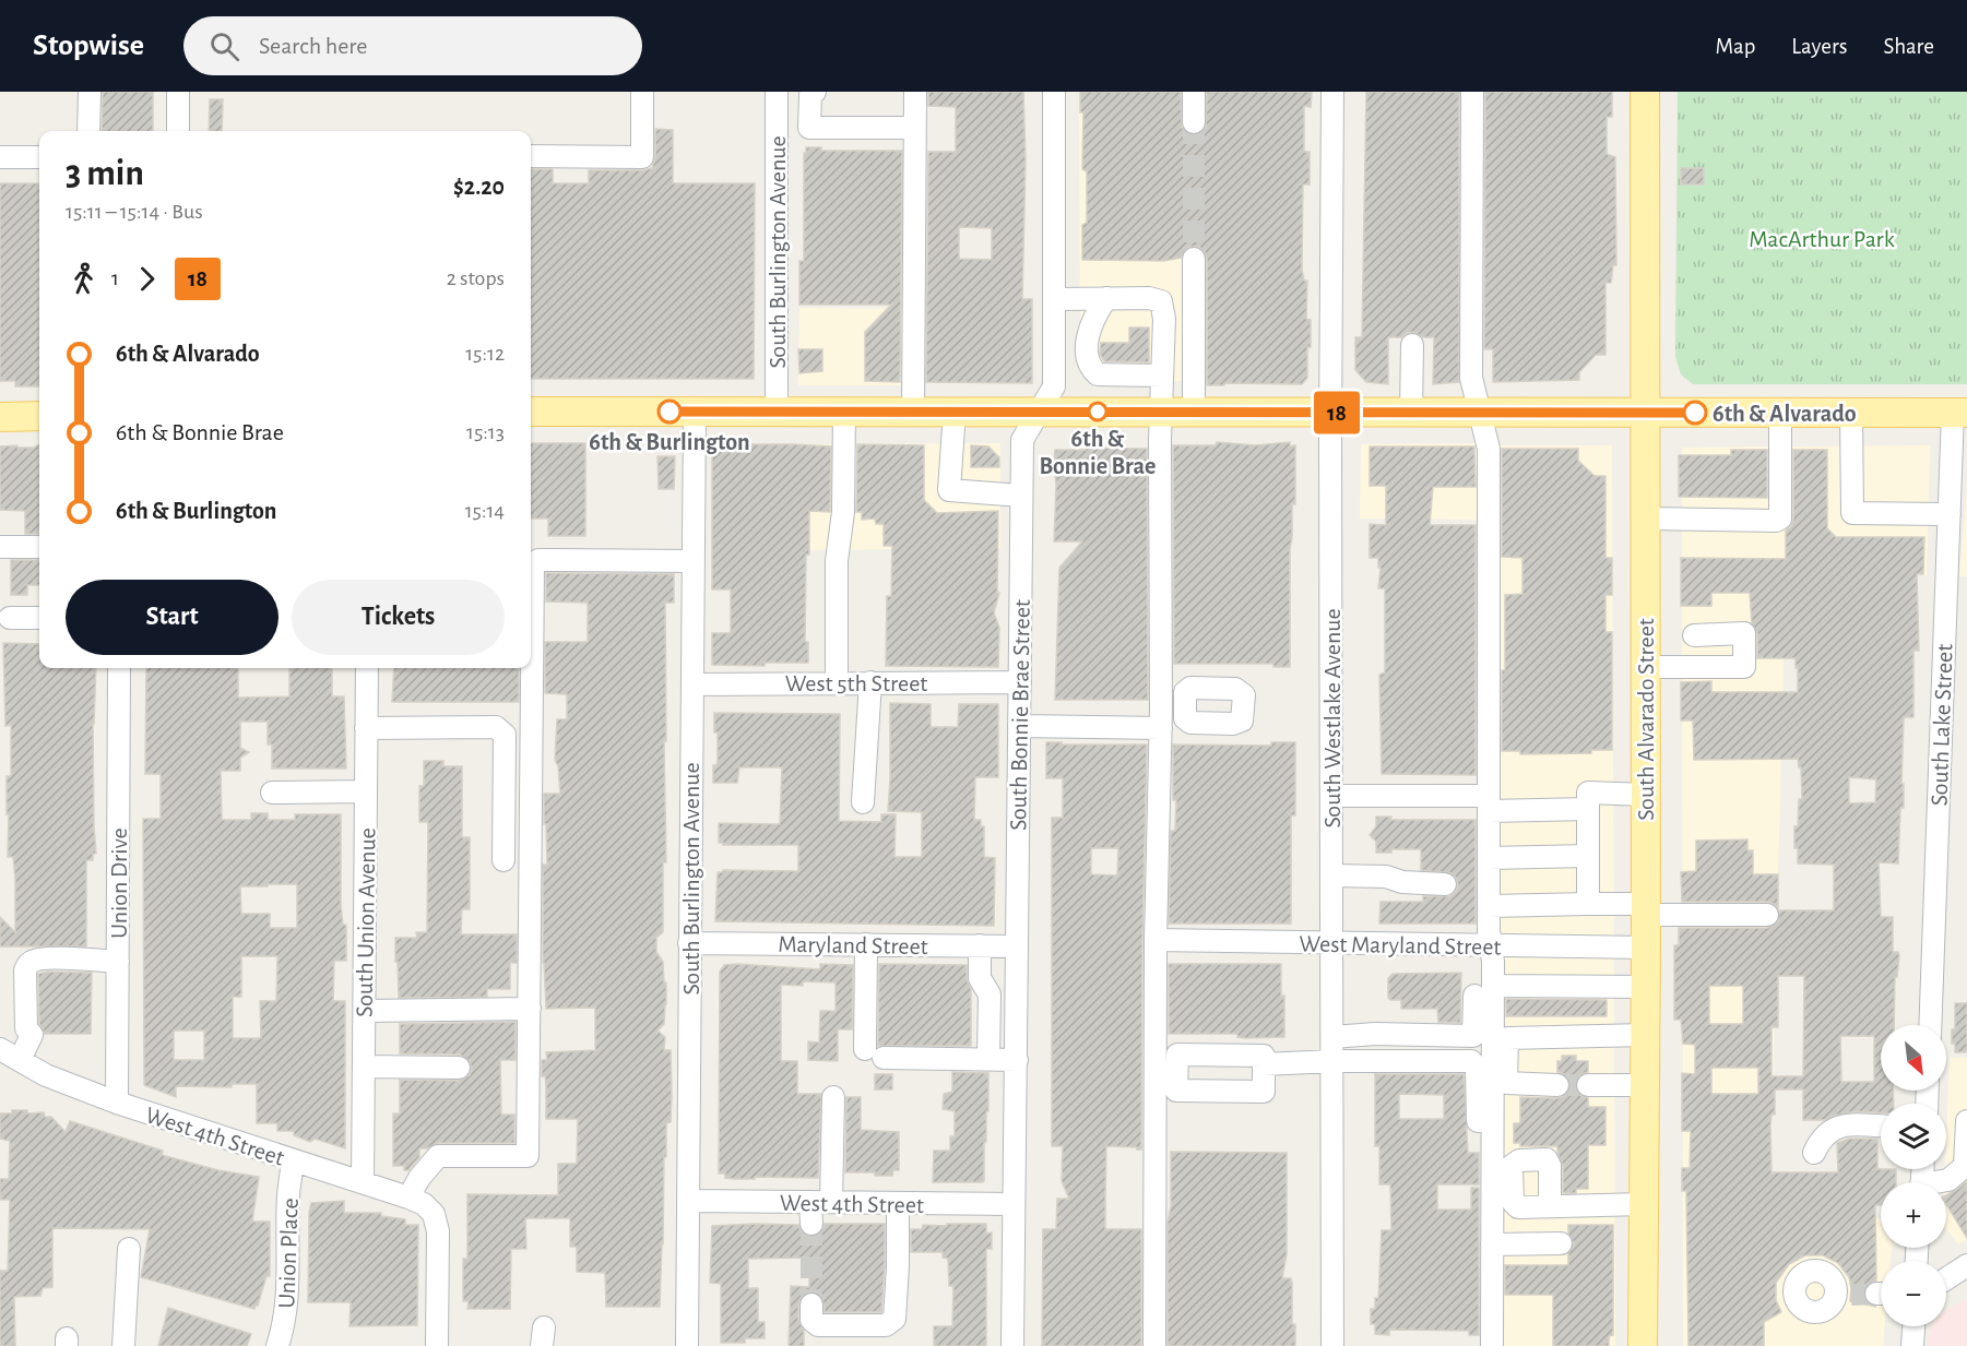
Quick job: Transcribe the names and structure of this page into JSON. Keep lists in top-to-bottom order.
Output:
{
  "streets": {
    "main road": ["South Alvarado Street"],
    "street": [
      "South Burlington Avenue",
      "West 5th Street",
      "South Bonnie Brae Street",
      "South Westlake Avenue",
      "South Lake Street",
      "Union Drive",
      "South Union Avenue",
      "Maryland Street",
      "West Maryland Street",
      "West 4th Street",
      "Union Place"
    ]
  },
  "crossings": [
    ["South Burlington Avenue", "West 5th Street"],
    ["South Burlington Avenue", "Maryland Street"],
    ["South Burlington Avenue", "West 4th Street"],
    ["West 5th Street", "South Bonnie Brae Street"],
    ["South Bonnie Brae Street", "Maryland Street"],
    ["South Bonnie Brae Street", "West 4th Street"],
    ["South Westlake Avenue", "West Maryland Street"],
    ["South Alvarado Street", "West Maryland Street"],
    ["Union Drive", "West 4th Street"],
    ["South Union Avenue", "West 4th Street"],
    ["West 4th Street", "Union Place"]
  ],
  "parks": ["MacArthur Park"],
  "places": ["6th & Burlington", "6th & Bonnie Brae", "6th & Alvarado"],
  "lines": ["bus line 18"],
  "north": "bottom right",
  "page": {
    "header": "Stopwise",
    "search": "Search here",
    "nav": ["Map", "Layers", "Share"],
    "on_map": "18",
    "heading": ["3 min", "15:11 – 15:14 · Bus", "$2.20"],
    "legs": ["1", "18", "2 stops"],
    "list": [
      {
        "name": "6th & Alvarado",
        "value": "15:12"
      },
      {
        "name": "6th & Bonnie Brae",
        "value": "15:13"
      },
      {
        "name": "6th & Burlington",
        "value": "15:14"
      }
    ],
    "buttons": ["Start", "Tickets"],
    "map_buttons": ["+", "−"]
  }
}
